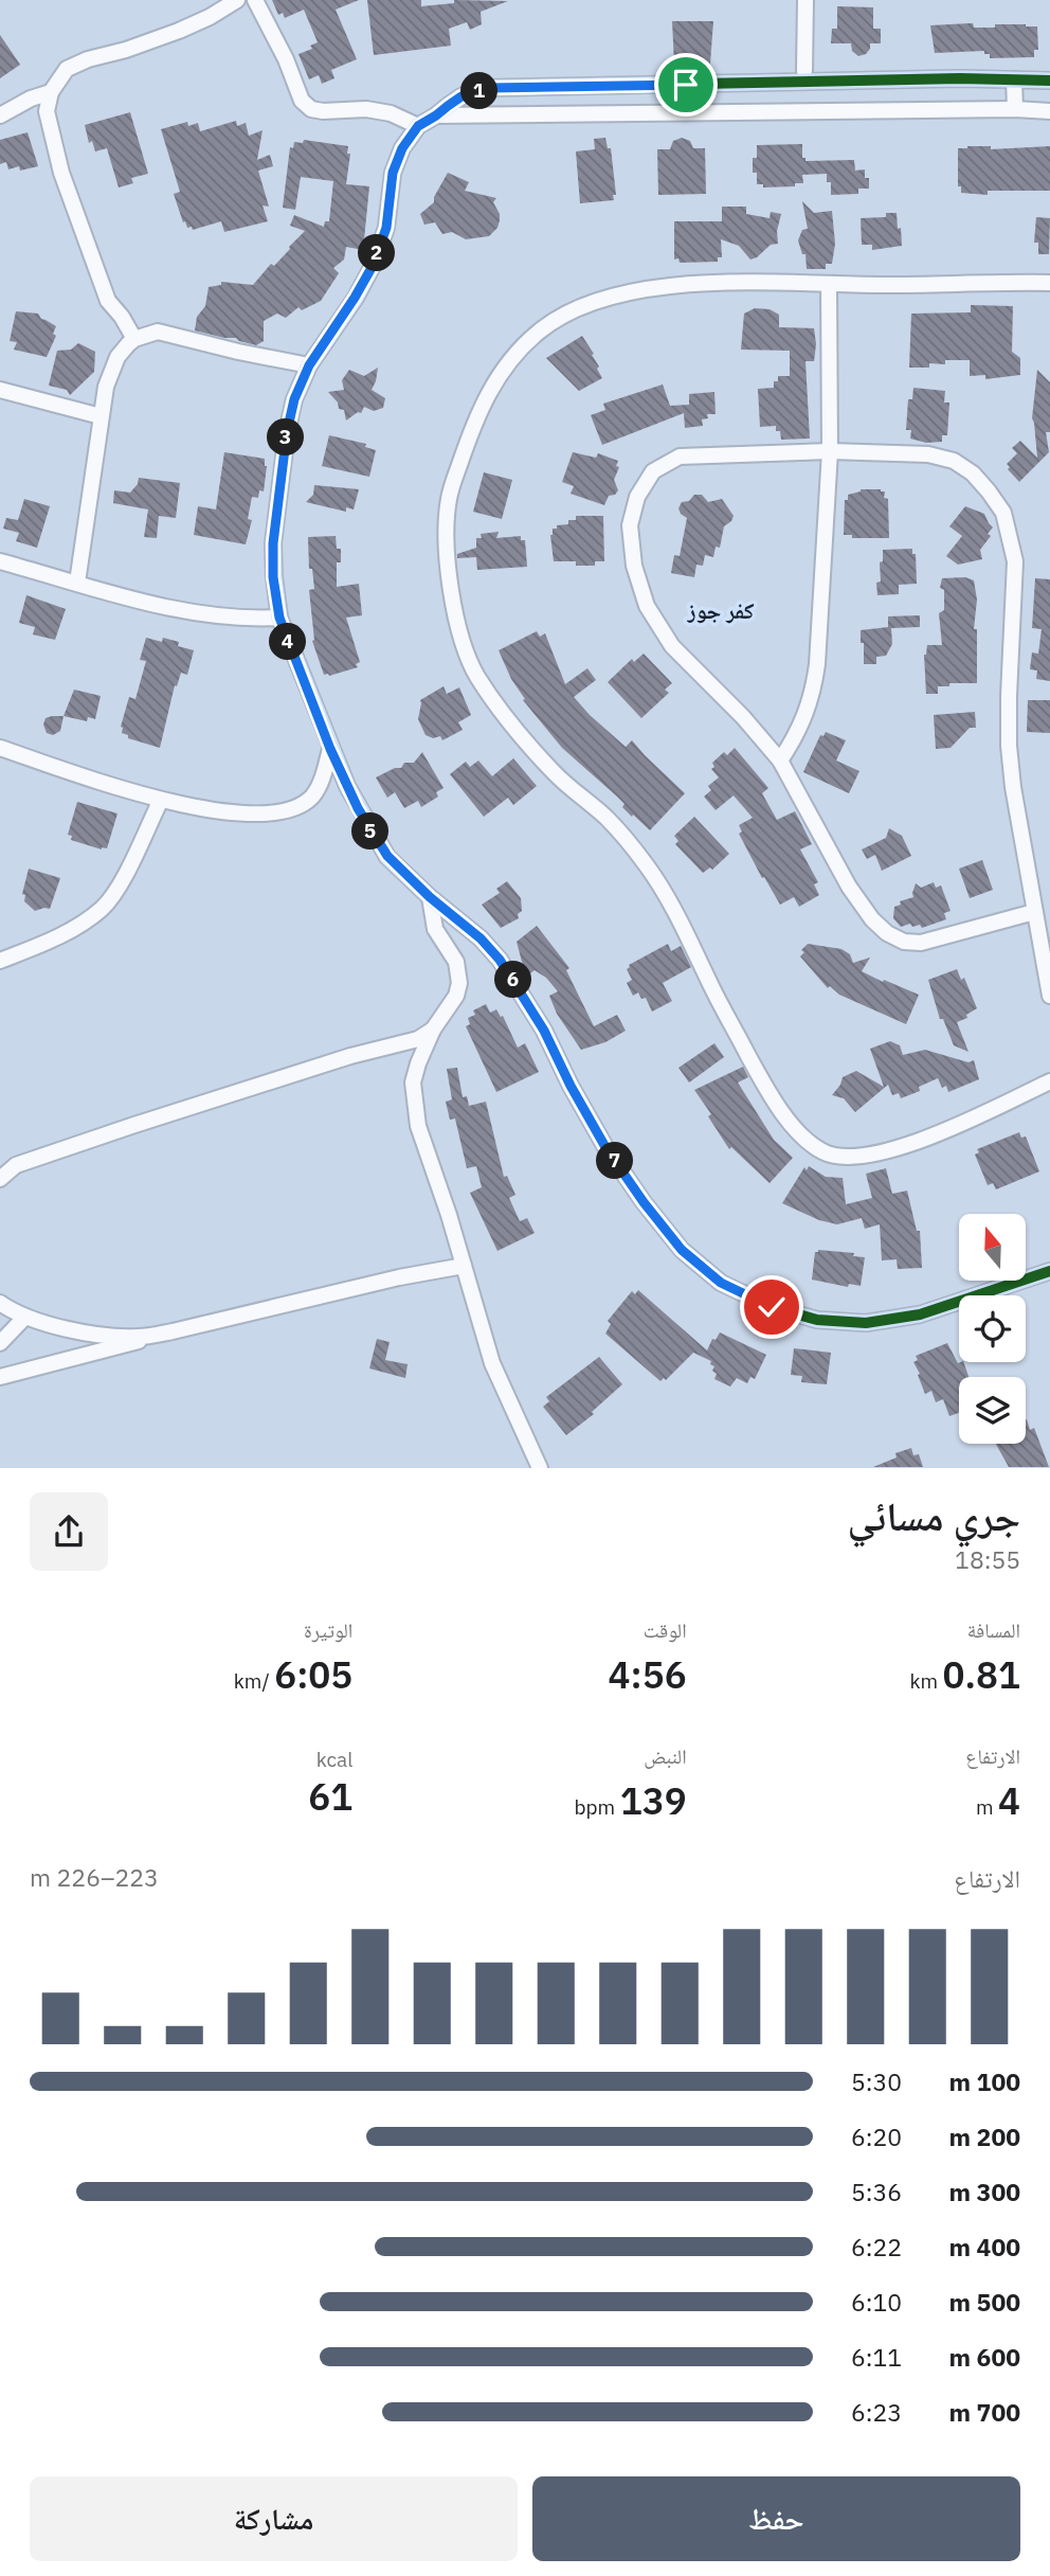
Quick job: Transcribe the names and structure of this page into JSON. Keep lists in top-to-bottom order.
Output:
{
  "districts": ["كفر جوز"],
  "north": "top",
  "page": {
    "pins": [
      "1",
      "2",
      "3",
      "4",
      "5",
      "6",
      "7"
    ],
    "heading": ["جري مسائي", "18:55"],
    "stats": [
      ["المسافة", "0.81 km"],
      ["الوقت", "4:56"],
      ["الوتيرة", "6:05 /km"],
      ["الارتفاع", "4 m"],
      ["النبض", "139 bpm"],
      ["kcal", "61"]
    ],
    "chart": ["الارتفاع", "223–226 m"],
    "list": [
      {
        "name": "100 m",
        "note": "5:30"
      },
      {
        "name": "200 m",
        "note": "6:20"
      },
      {
        "name": "300 m",
        "note": "5:36"
      },
      {
        "name": "400 m",
        "note": "6:22"
      },
      {
        "name": "500 m",
        "note": "6:10"
      },
      {
        "name": "600 m",
        "note": "6:11"
      },
      {
        "name": "700 m",
        "note": "6:23"
      }
    ],
    "buttons": ["حفظ", "مشاركة"]
  }
}
